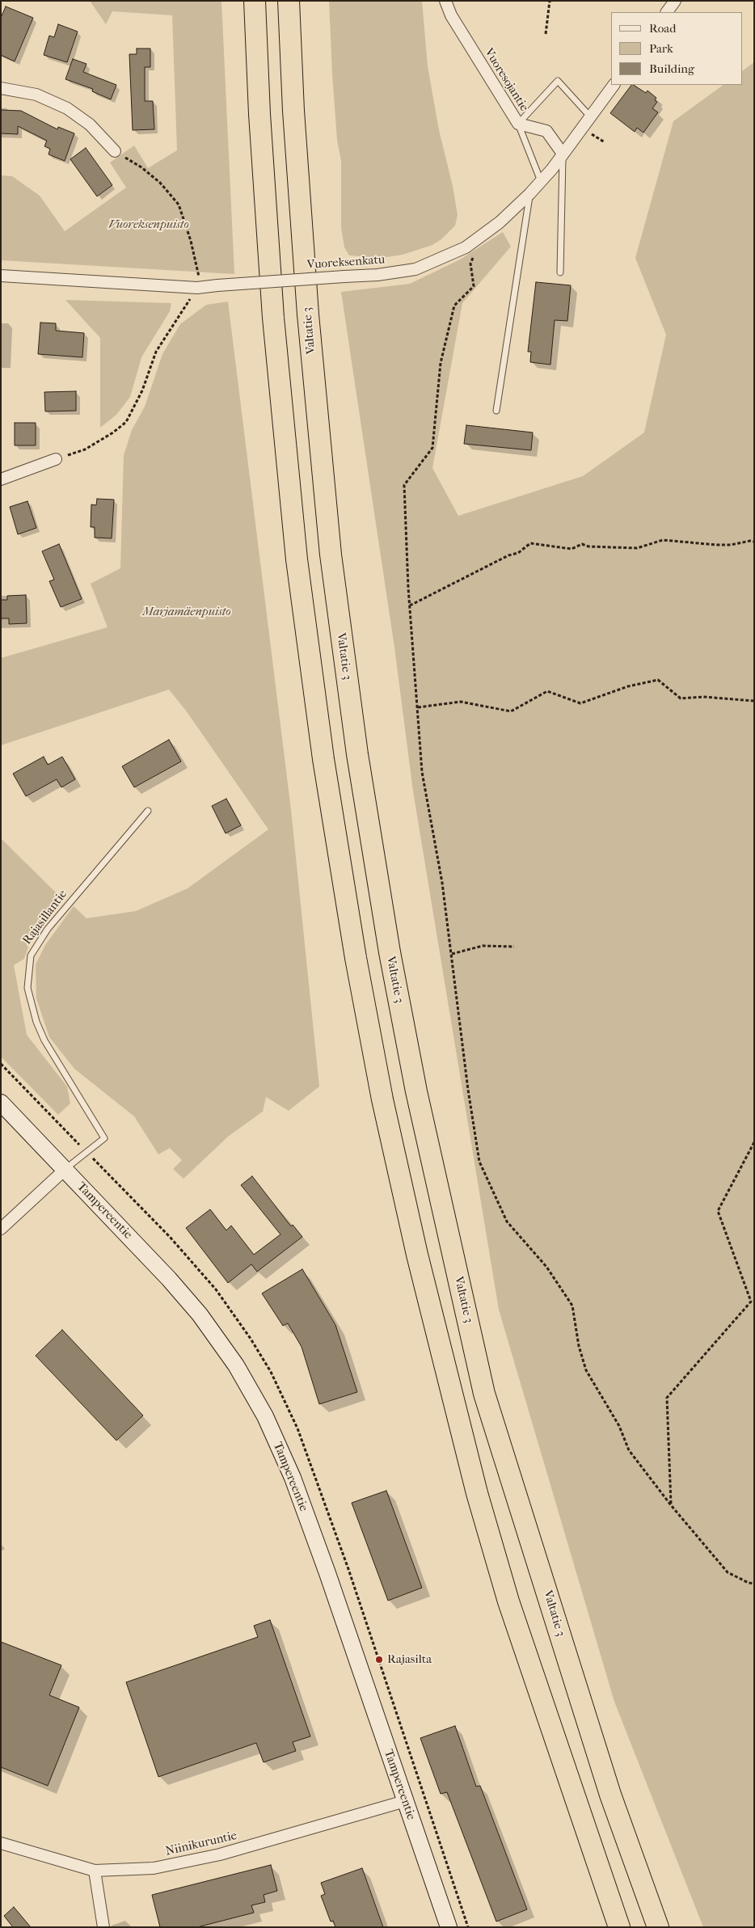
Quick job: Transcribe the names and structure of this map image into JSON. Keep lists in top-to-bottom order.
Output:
{
  "streets": {
    "highway": ["Valtatie 3"],
    "main road": ["Tampereentie"],
    "street": ["Vuoresojantie", "Vuoreksenkatu", "Niinikuruntie"],
    "lane": ["Rajasillantie"]
  },
  "crossings": [
    ["Vuoresojantie", "Vuoreksenkatu"],
    ["Rajasillantie", "Tampereentie"],
    ["Tampereentie", "Niinikuruntie"]
  ],
  "parks": ["Vuoreksenpuisto", "Marjamäenpuisto"],
  "places": ["Rajasilta"],
  "legend": ["Road", "Park", "Building"]
}
